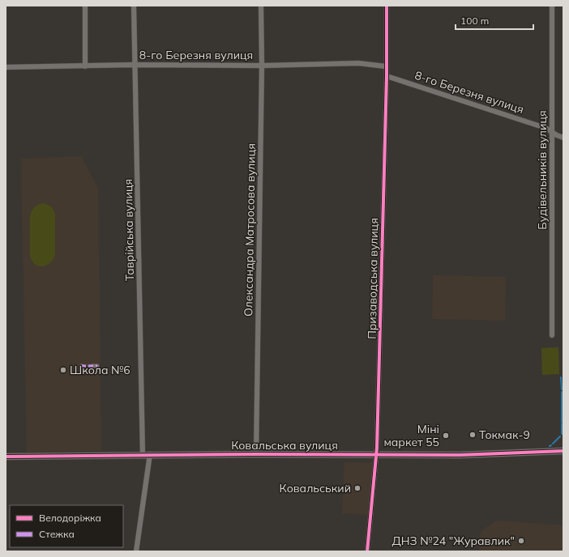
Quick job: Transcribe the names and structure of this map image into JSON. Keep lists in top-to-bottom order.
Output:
{
  "streets": {
    "street": [
      "8-го Березня вулиця",
      "Будівельників вулиця",
      "Таврійська вулиця",
      "Олександра Матросова вулиця",
      "Призаводська вулиця",
      "Ковальська вулиця"
    ]
  },
  "crossings": [
    ["8-го Березня вулиця", "Будівельників вулиця"],
    ["8-го Березня вулиця", "Таврійська вулиця"],
    ["8-го Березня вулиця", "Олександра Матросова вулиця"],
    ["8-го Березня вулиця", "Призаводська вулиця"],
    ["Таврійська вулиця", "Ковальська вулиця"],
    ["Олександра Матросова вулиця", "Ковальська вулиця"],
    ["Призаводська вулиця", "Ковальська вулиця"]
  ],
  "places": [
    "Школа №6",
    "Токмак-9",
    "Міні маркет 55",
    "Ковальський",
    "ДНЗ №24 \"Журавлик\""
  ],
  "legend": ["Велодоріжка", "Стежка"],
  "scale_bar": "100 m"
}
